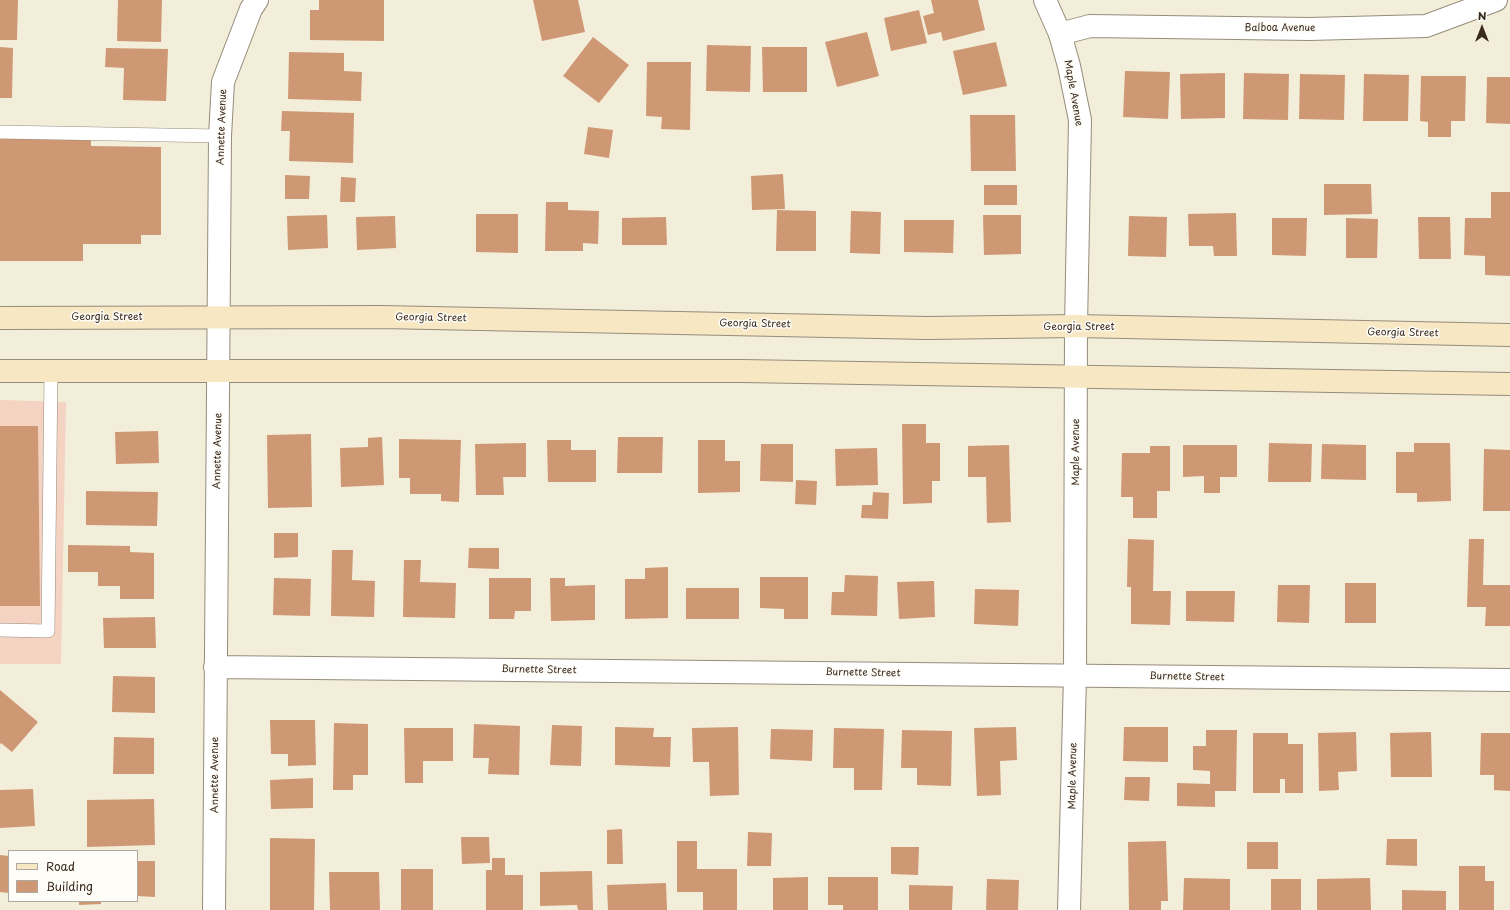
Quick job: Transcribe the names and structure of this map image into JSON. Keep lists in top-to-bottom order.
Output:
{
  "streets": {
    "main road": ["Georgia Street"],
    "street": [
      "Balboa Avenue",
      "Maple Avenue",
      "Annette Avenue",
      "Burnette Street"
    ]
  },
  "crossings": [
    ["Balboa Avenue", "Maple Avenue"],
    ["Maple Avenue", "Georgia Street"],
    ["Maple Avenue", "Burnette Street"],
    ["Annette Avenue", "Georgia Street"],
    ["Annette Avenue", "Burnette Street"]
  ],
  "legend": ["Road", "Building"],
  "north": "top"
}
